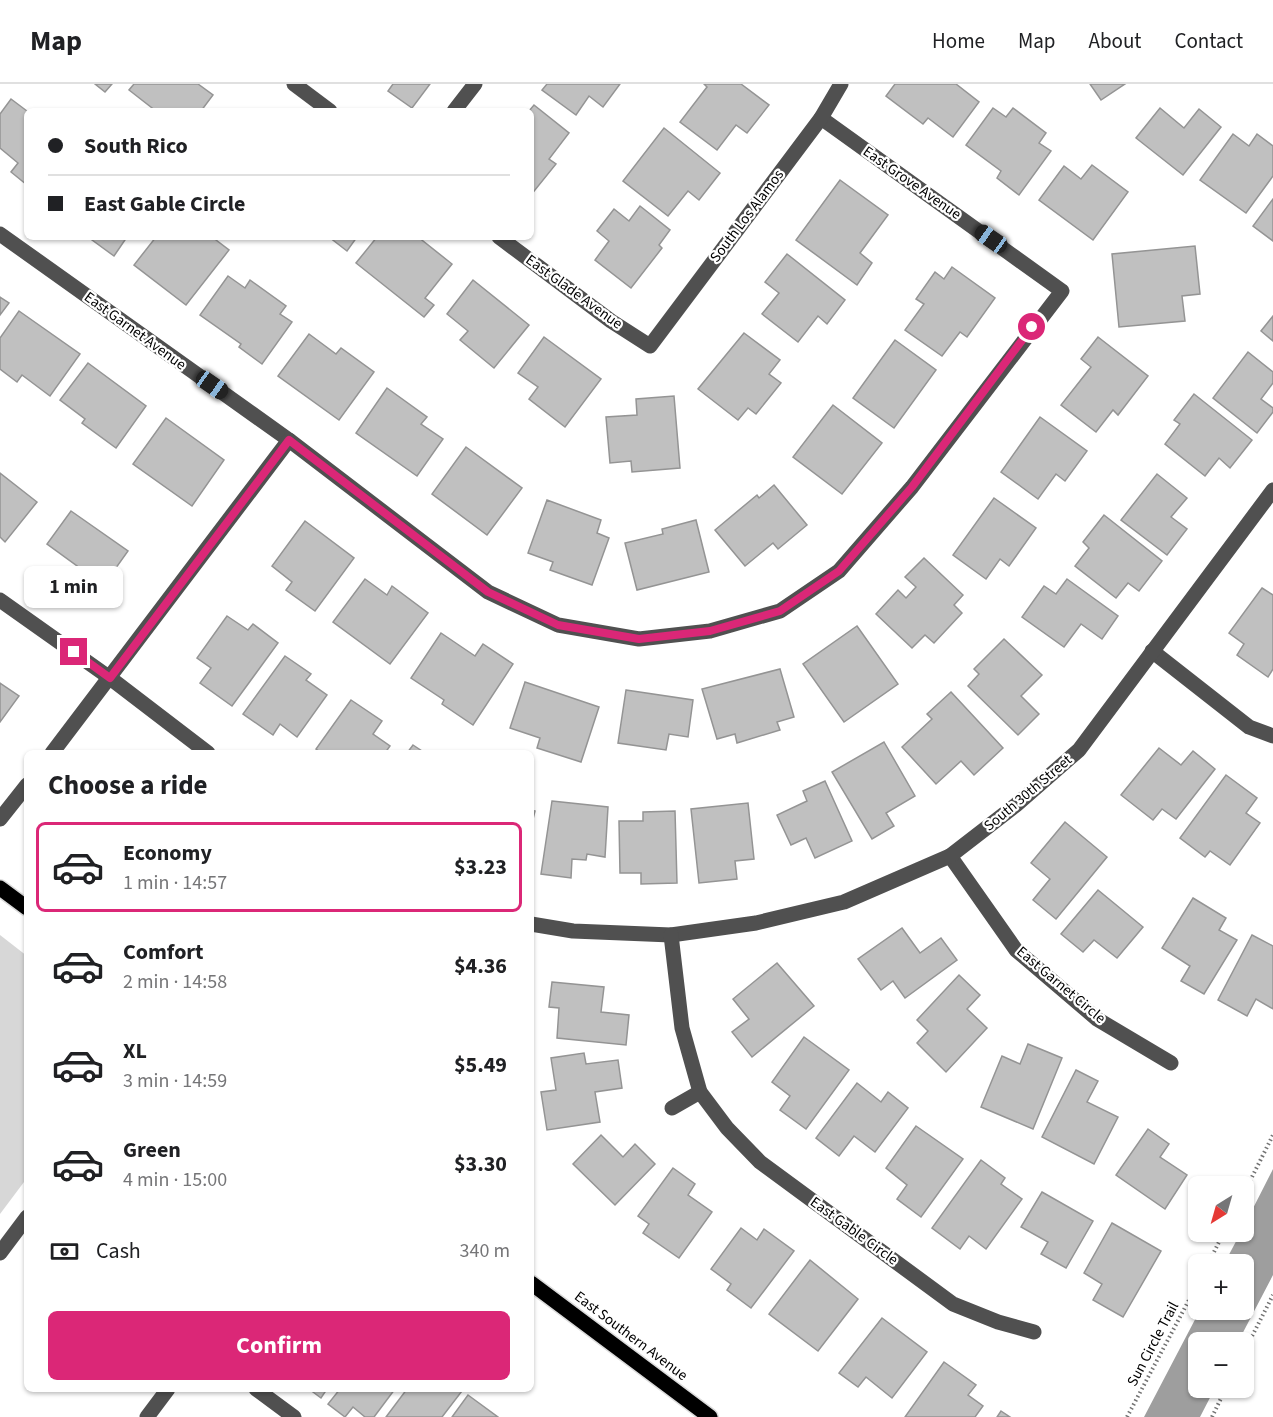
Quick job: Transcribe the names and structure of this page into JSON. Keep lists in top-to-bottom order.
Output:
{
  "streets": {
    "main road": ["East Southern Avenue"],
    "street": [
      "East Grove Avenue",
      "South Los Alamos",
      "East Glade Avenue",
      "East Garnet Avenue",
      "South 30th Street",
      "East Garnet Circle",
      "East Gable Circle"
    ],
    "path": ["Sun Circle Trail"]
  },
  "crossings": [
    ["East Grove Avenue", "South Los Alamos"],
    ["East Grove Avenue", "East Garnet Avenue"],
    ["South Los Alamos", "East Glade Avenue"],
    ["South 30th Street", "East Garnet Circle"],
    ["South 30th Street", "East Gable Circle"]
  ],
  "north": "bottom left",
  "page": {
    "header": "Map",
    "nav": [
      "Home",
      "Map",
      "About",
      "Contact"
    ],
    "banner": ["South Rico", "East Gable Circle"],
    "bubble": "1 min",
    "heading": "Choose a ride",
    "list": [
      {
        "name": "Economy",
        "note": "1 min · 14:57",
        "value": "$3.23"
      },
      {
        "name": "Comfort",
        "note": "2 min · 14:58",
        "value": "$4.36"
      },
      {
        "name": "XL",
        "note": "3 min · 14:59",
        "value": "$5.49"
      },
      {
        "name": "Green",
        "note": "4 min · 15:00",
        "value": "$3.30"
      }
    ],
    "map_buttons": ["+", "−"],
    "pay": ["Cash", "340 m"],
    "buttons": "Confirm"
  }
}
